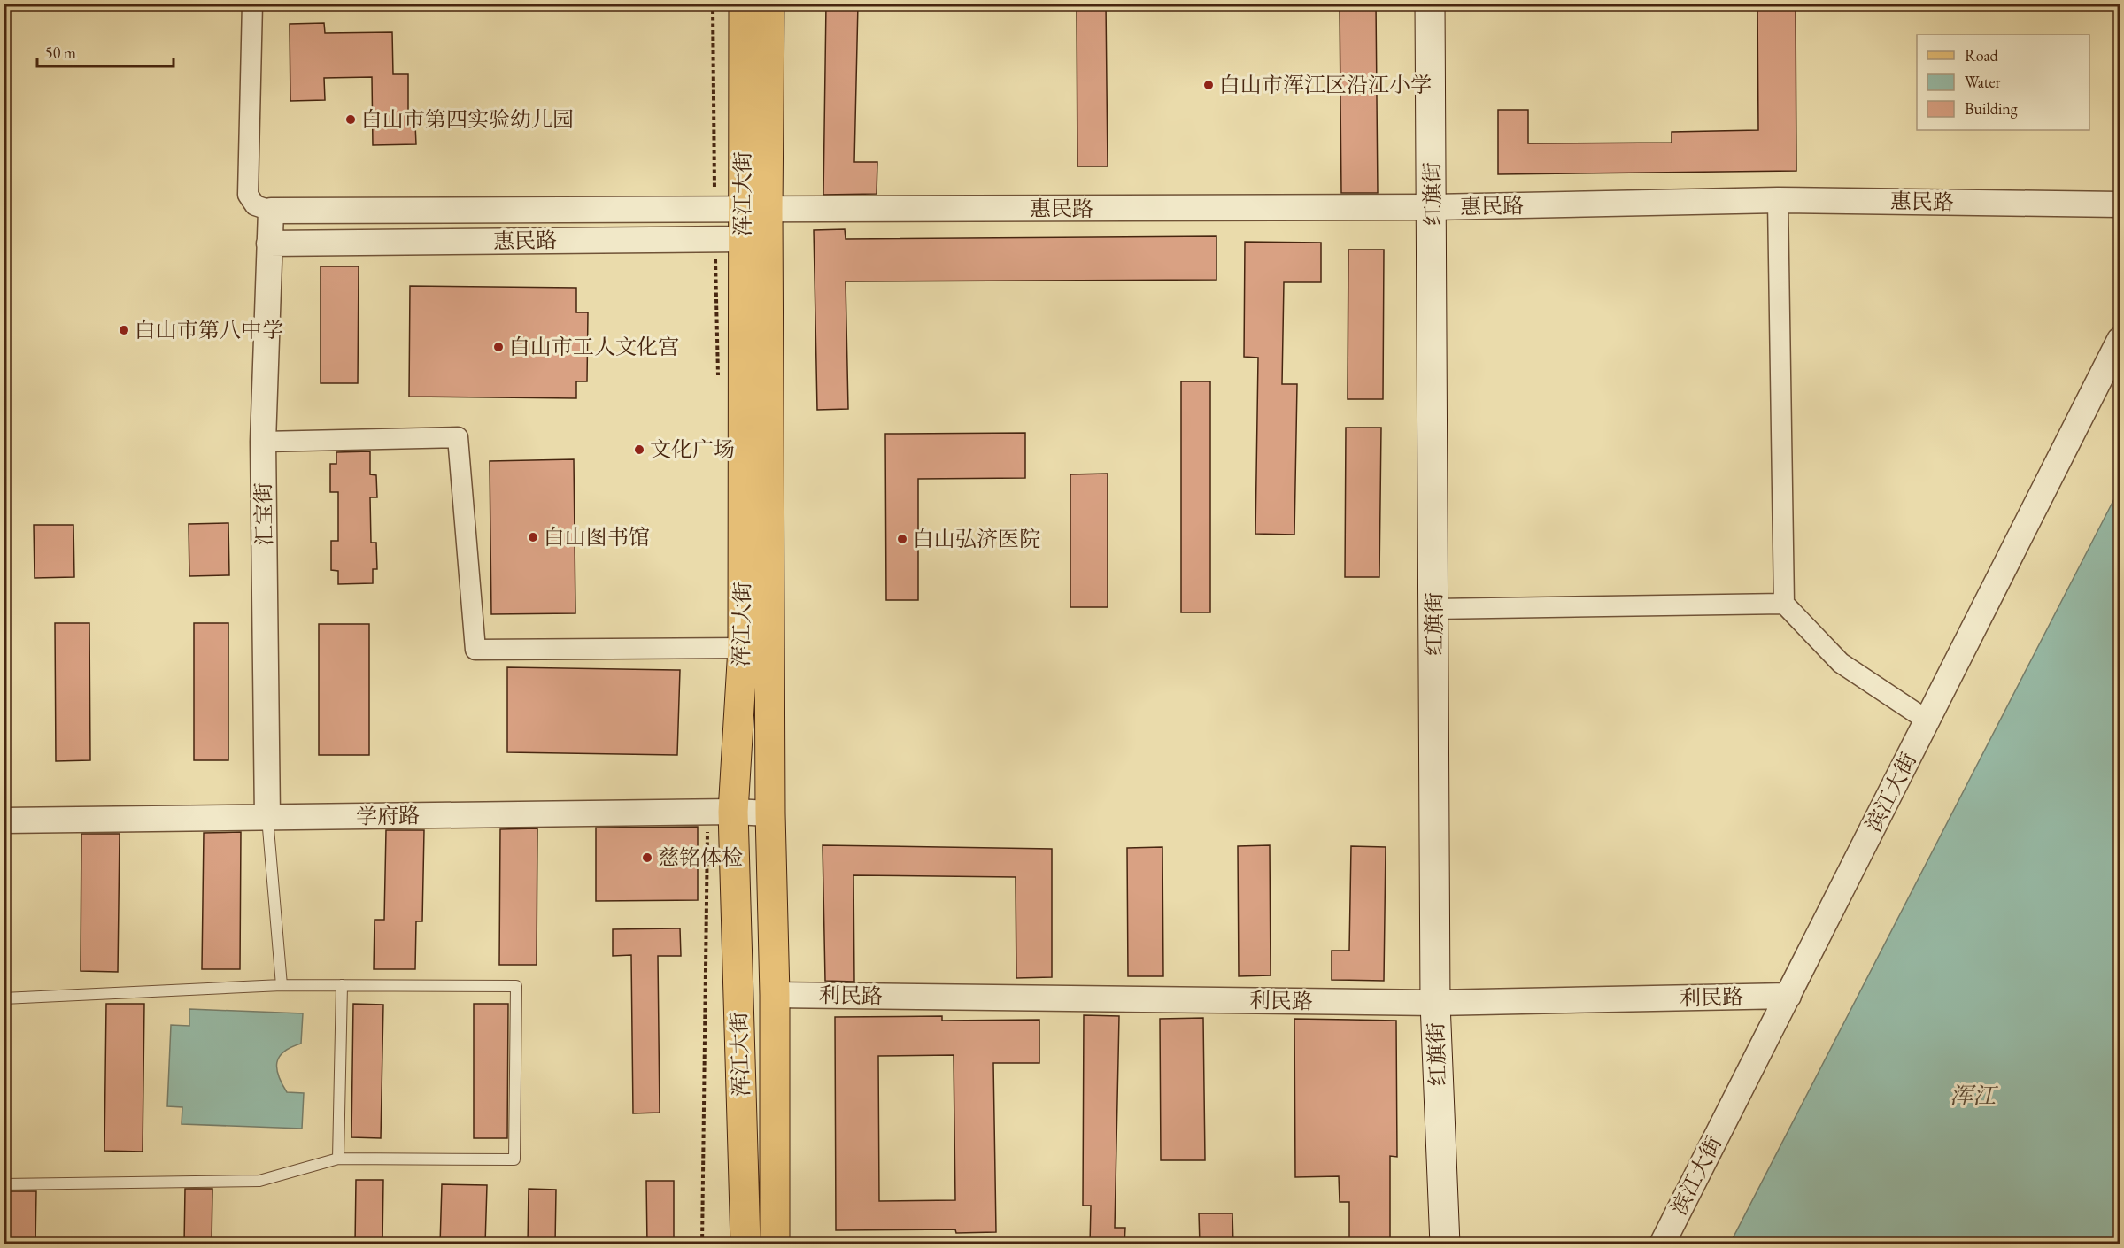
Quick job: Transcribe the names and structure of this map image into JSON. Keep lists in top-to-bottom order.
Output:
{
  "streets": {
    "main road": ["浑江大街", "红旗街"],
    "street": [
      "惠民路",
      "汇宝街",
      "滨江大街",
      "学府路",
      "利民路"
    ]
  },
  "crossings": [
    ["浑江大街", "惠民路"],
    ["浑江大街", "学府路"],
    ["浑江大街", "利民路"],
    ["红旗街", "惠民路"],
    ["红旗街", "利民路"],
    ["惠民路", "汇宝街"],
    ["汇宝街", "学府路"],
    ["滨江大街", "利民路"]
  ],
  "water": ["浑江"],
  "places": [
    "白山市浑江区沿江小学",
    "白山市第四实验幼儿园",
    "白山市第八中学",
    "白山市工人文化宫",
    "文化广场",
    "白山图书馆",
    "白山弘济医院",
    "慈铭体检"
  ],
  "legend": ["Road", "Water", "Building"],
  "scale_bar": "50 m"
}
